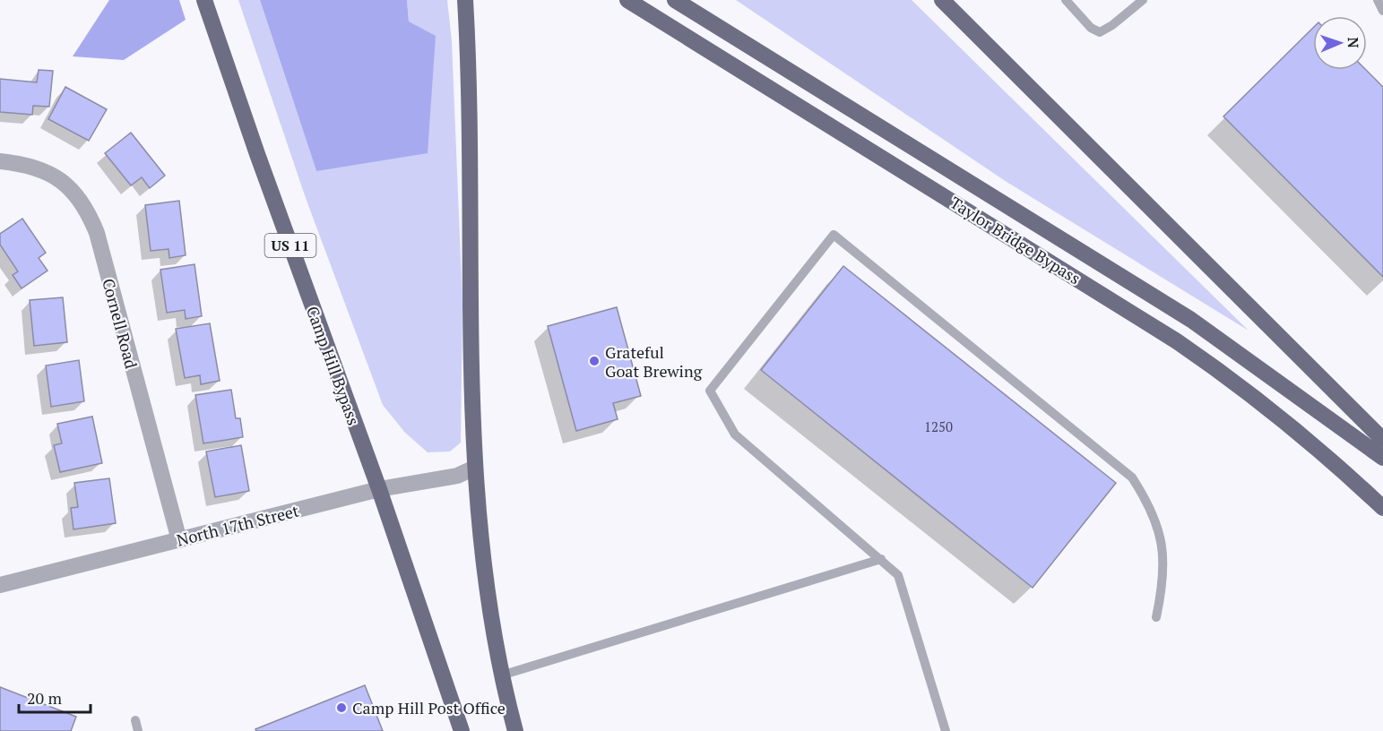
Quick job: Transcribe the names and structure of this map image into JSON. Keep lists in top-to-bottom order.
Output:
{
  "streets": {
    "main road": ["Taylor Bridge Bypass", "US 11", "Camp Hill Bypass"],
    "street": ["Cornell Road", "North 17th Street"]
  },
  "crossings": [
    ["Cornell Road", "North 17th Street"],
    ["Camp Hill Bypass", "North 17th Street"]
  ],
  "places": ["Grateful Goat Brewing", "Camp Hill Post Office"],
  "house_numbers": ["1250"],
  "scale_bar": "20 m",
  "north": "right"
}
